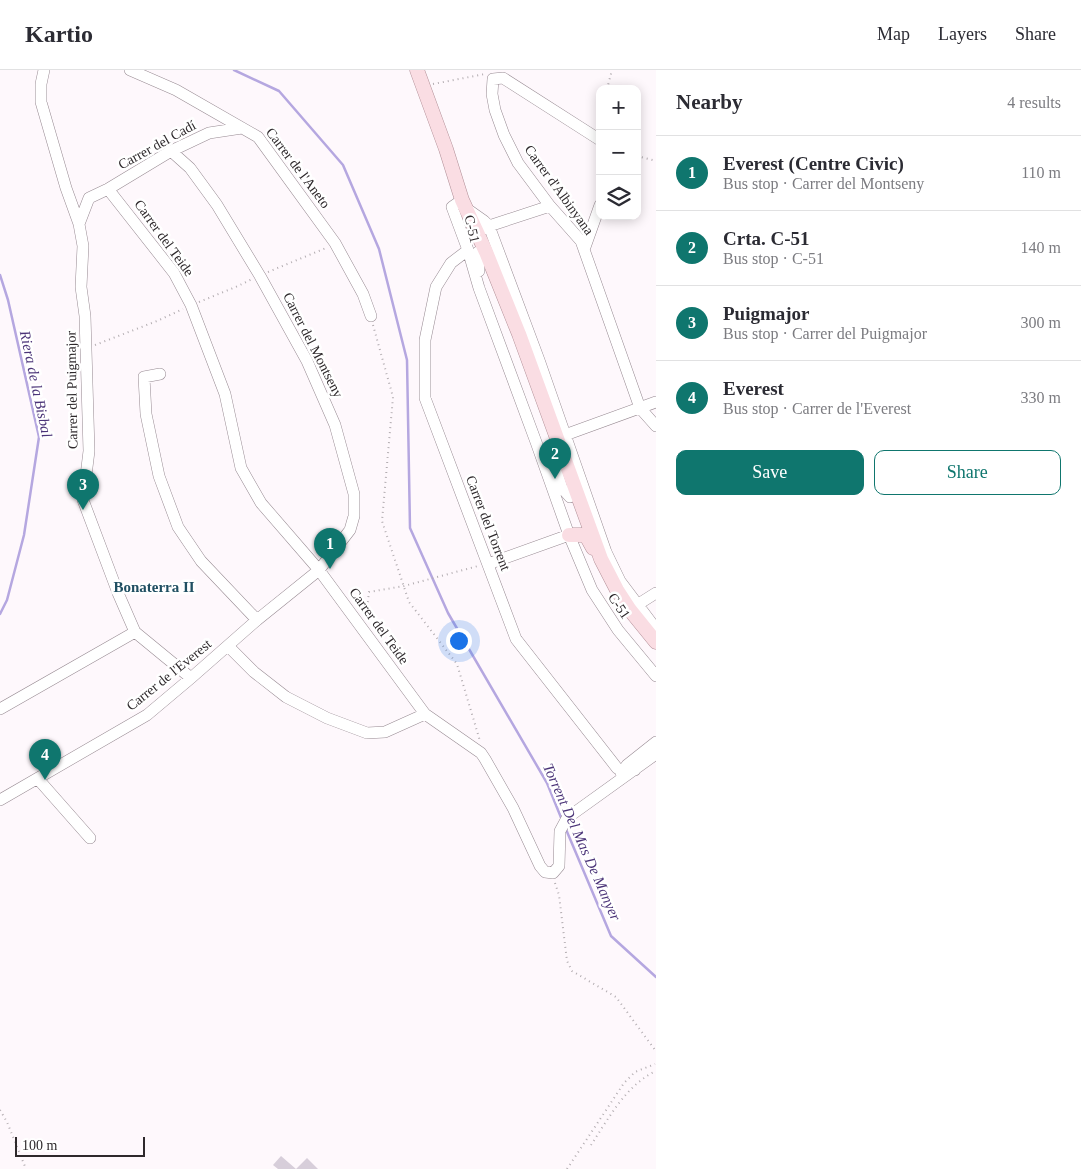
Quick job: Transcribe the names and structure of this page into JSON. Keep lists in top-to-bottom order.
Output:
{
  "streets": {
    "main road": ["C-51"],
    "street": [
      "Carrer del Cadí",
      "Carrer de l'Aneto",
      "Carrer d'Albinyana",
      "Carrer del Teide",
      "Carrer del Montseny",
      "Carrer del Puigmajor",
      "Carrer del Torrent",
      "Carrer de l'Everest"
    ]
  },
  "crossings": [
    ["Carrer del Cadí", "Carrer de l'Aneto"],
    ["Carrer del Cadí", "Carrer del Teide"],
    ["Carrer del Cadí", "Carrer del Montseny"],
    ["C-51", "Carrer del Torrent"],
    ["Carrer del Teide", "Carrer del Montseny"],
    ["Carrer del Teide", "Carrer de l'Everest"],
    ["Carrer del Montseny", "Carrer de l'Everest"],
    ["Carrer del Puigmajor", "Carrer de l'Everest"]
  ],
  "districts": ["Bonaterra II"],
  "water": ["Riera de la Bisbal", "Torrent Del Mas De Manyer"],
  "scale_bar": "100 m",
  "page": {
    "header": "Kartio",
    "nav": ["Map", "Layers", "Share"],
    "heading": ["Nearby", "4 results"],
    "map_buttons": ["+", "−"],
    "list": [
      {
        "mark": "1",
        "name": "Everest (Centre Civic)",
        "note": "Bus stop · Carrer del Montseny",
        "value": "110 m"
      },
      {
        "mark": "2",
        "name": "Crta. C-51",
        "note": "Bus stop · C-51",
        "value": "140 m"
      },
      {
        "mark": "3",
        "name": "Puigmajor",
        "note": "Bus stop · Carrer del Puigmajor",
        "value": "300 m"
      },
      {
        "mark": "4",
        "name": "Everest",
        "note": "Bus stop · Carrer de l'Everest",
        "value": "330 m"
      }
    ],
    "buttons": ["Save", "Share"],
    "pins": [
      "2",
      "3",
      "1",
      "4"
    ],
    "scale": "100 m"
  }
}
